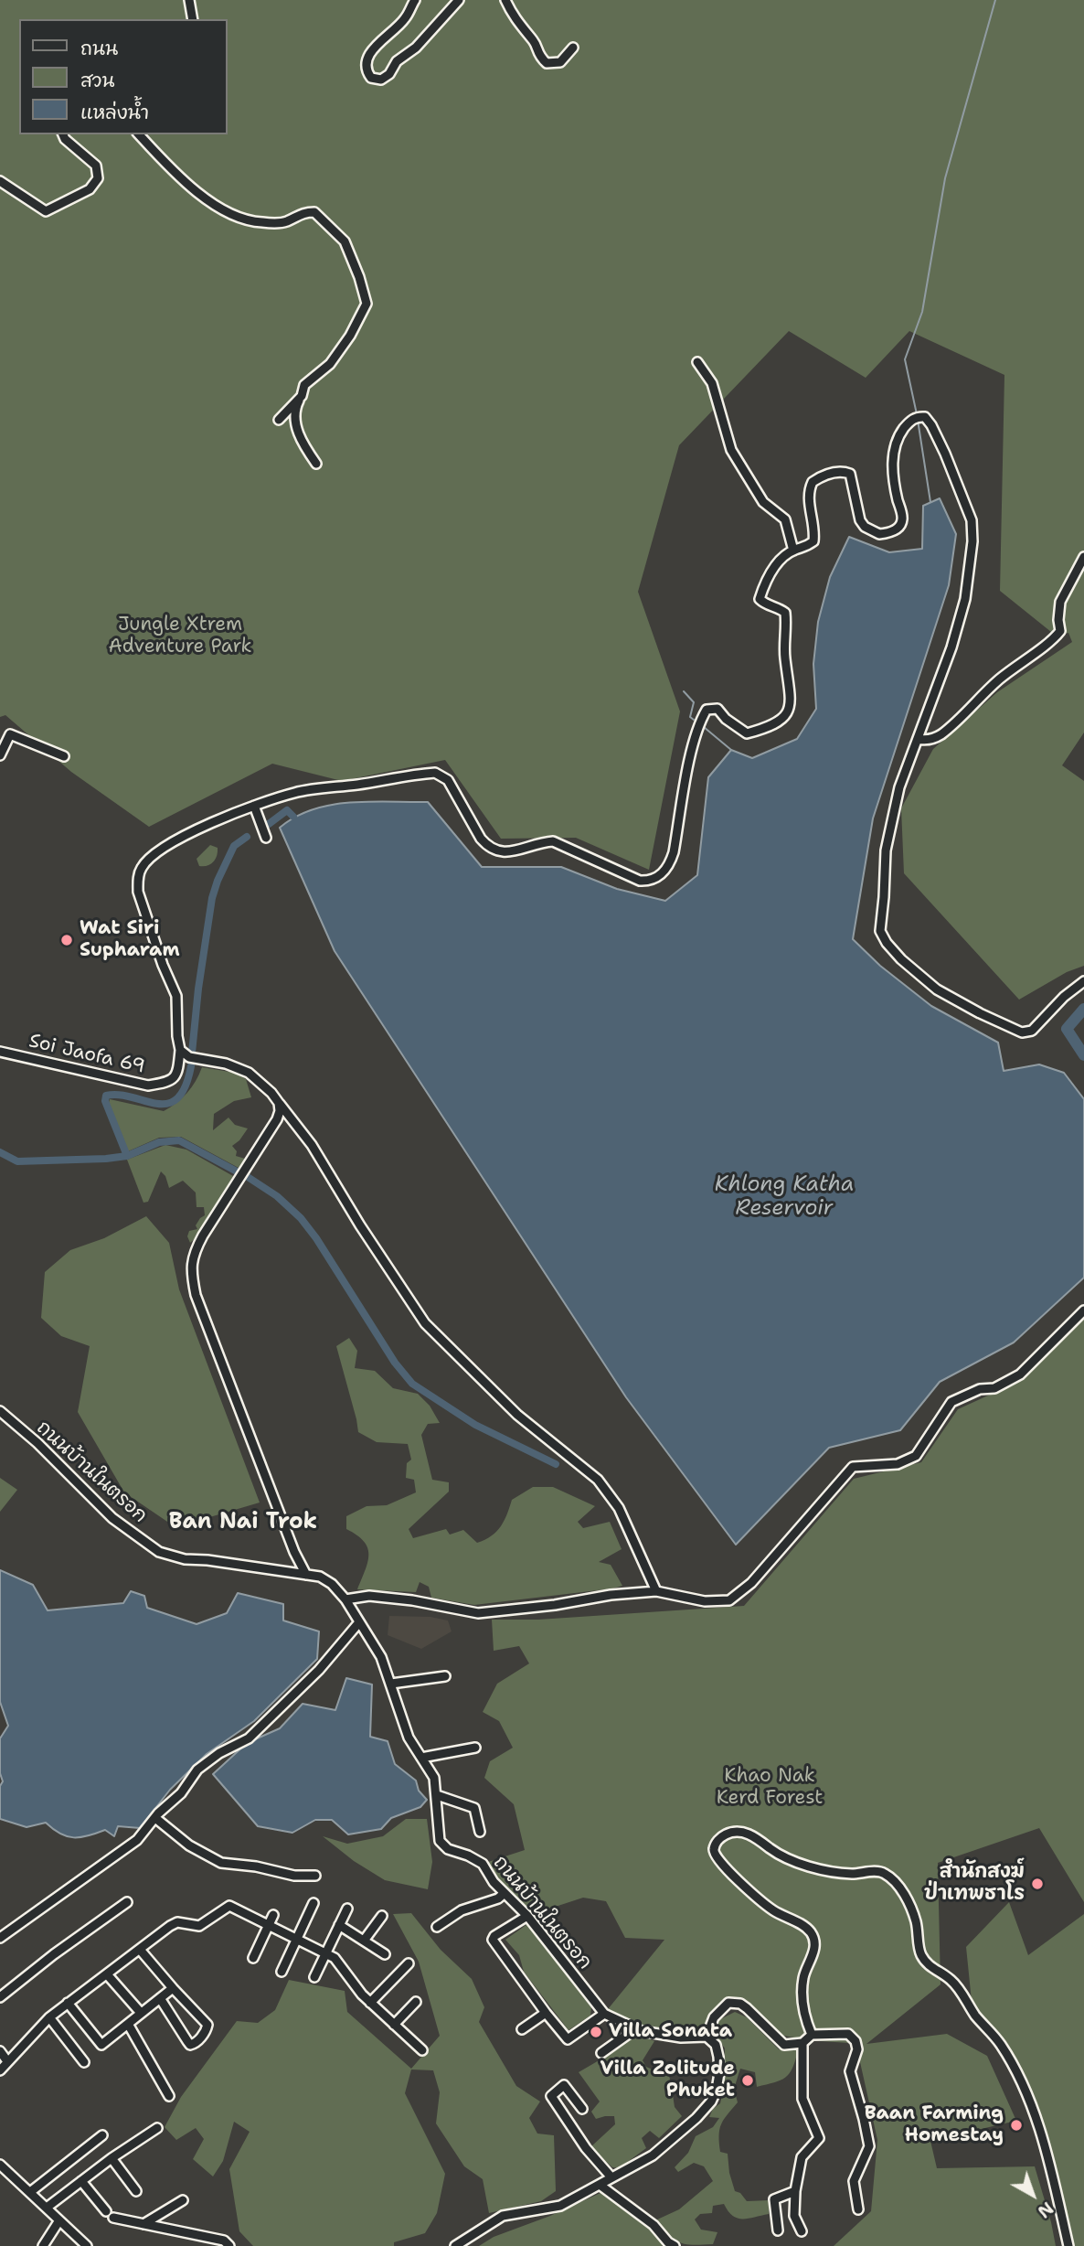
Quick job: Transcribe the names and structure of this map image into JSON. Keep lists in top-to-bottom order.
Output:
{
  "streets": {
    "street": ["Soi Jaofa 69", "ถนนบ้านในตรอก"]
  },
  "districts": ["Ban Nai Trok"],
  "water": ["Khlong Katha Reservoir"],
  "parks": ["Jungle Xtrem Adventure Park", "Khao Nak Kerd Forest"],
  "places": [
    "Wat Siri Supharam",
    "สำนักสงฆ์ ป่าเทพธาโร",
    "Villa Sonata",
    "Villa Zolitude Phuket",
    "Baan Farming Homestay"
  ],
  "legend": ["ถนน", "สวน", "แหล่งน้ำ"],
  "north": "bottom right"
}
